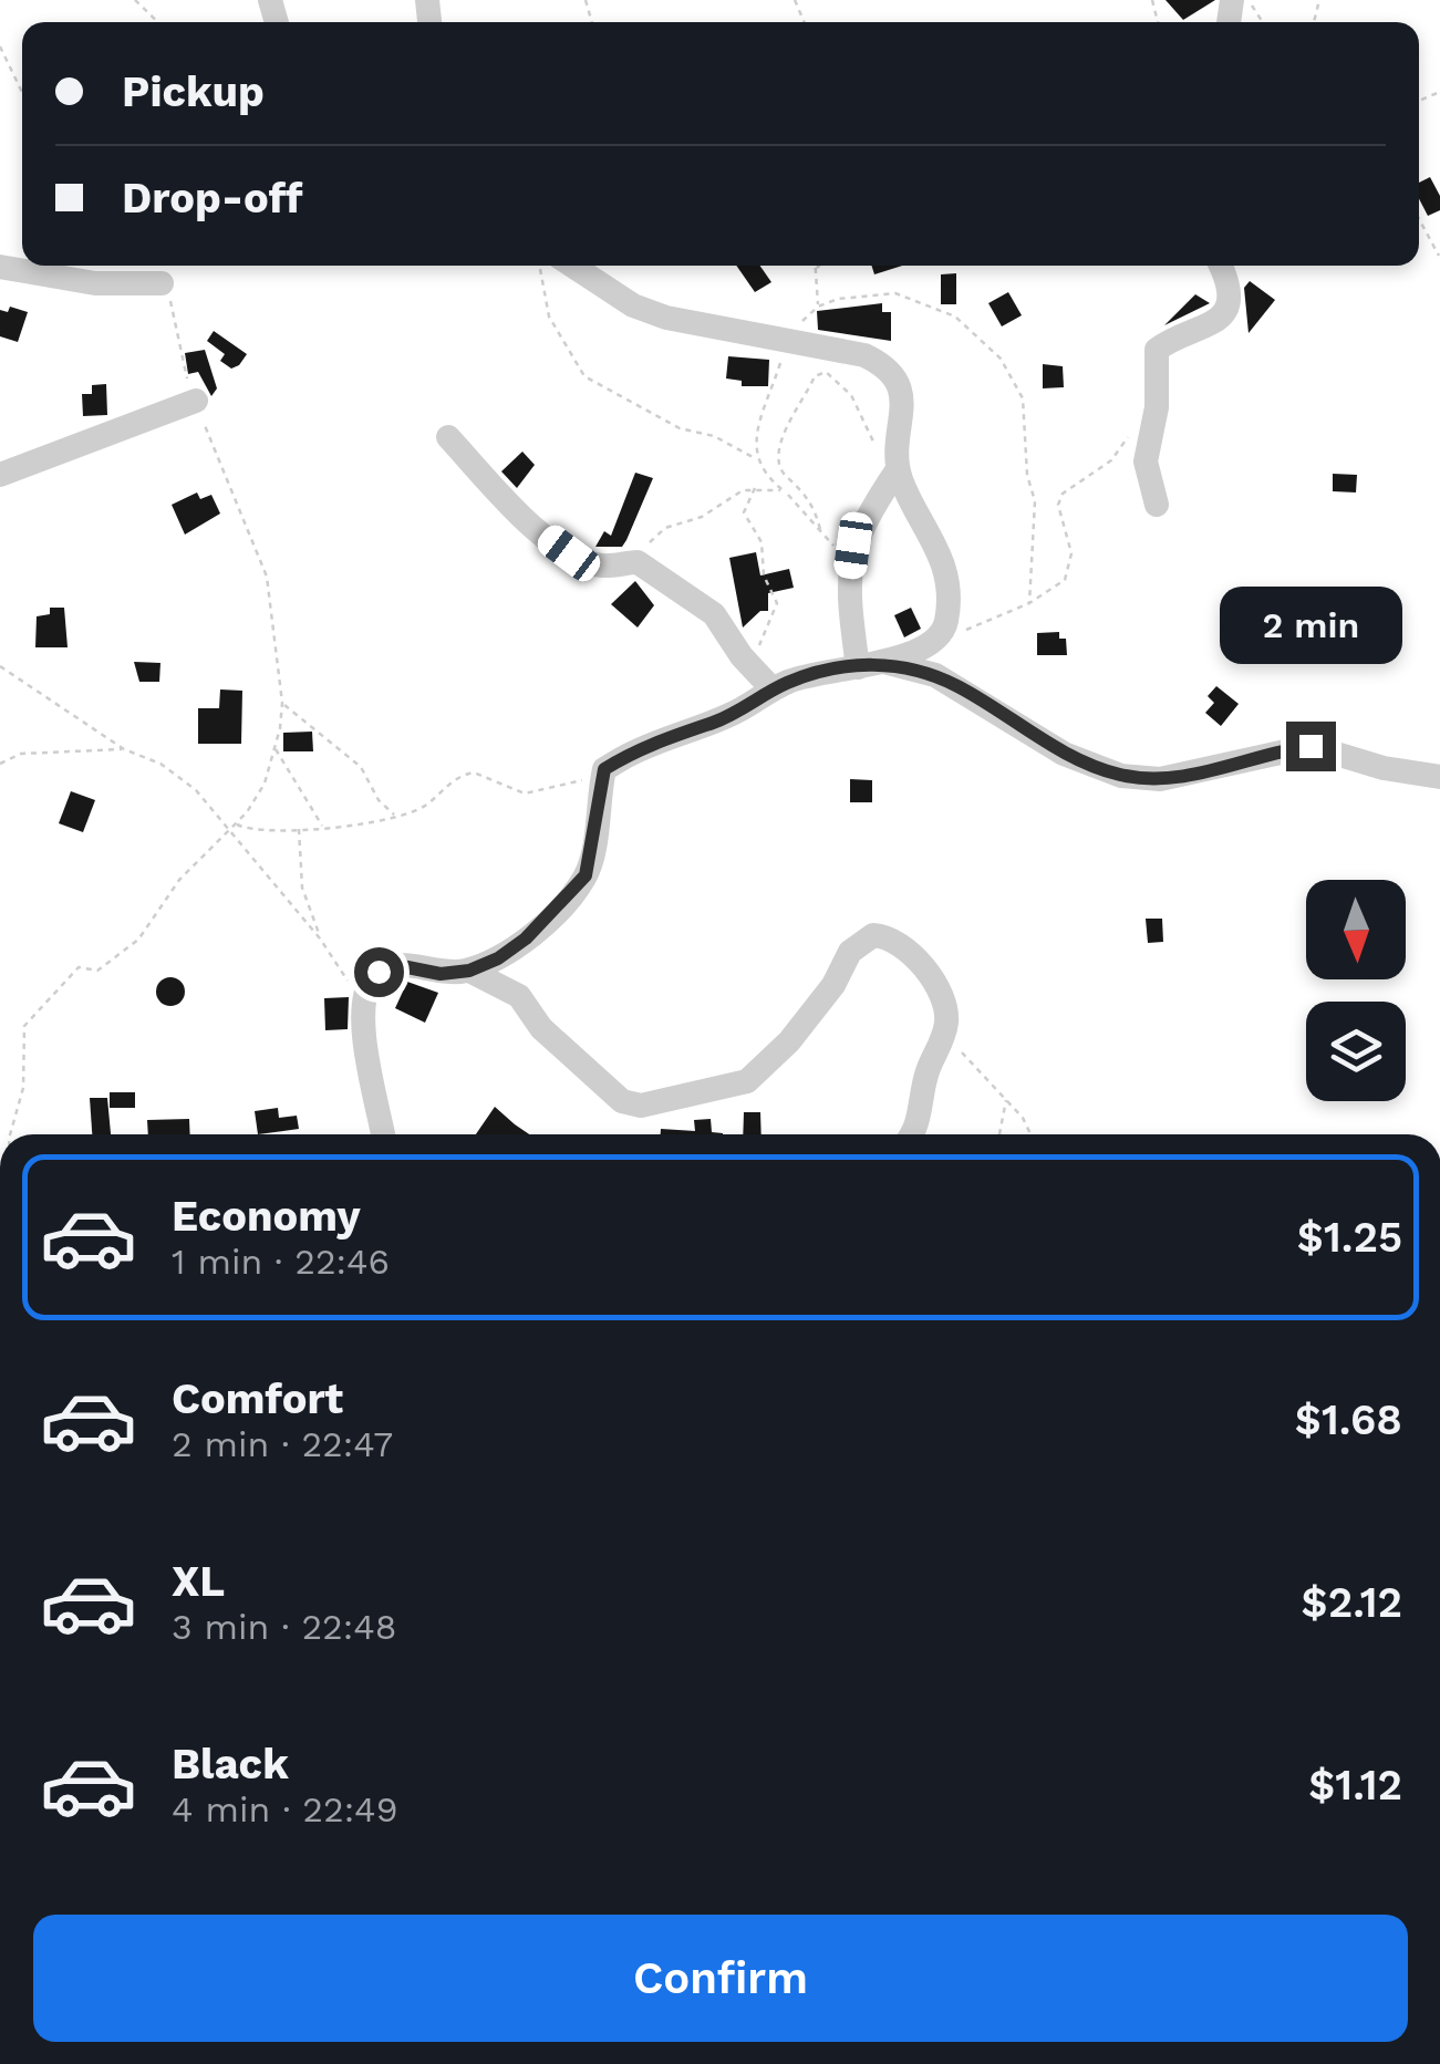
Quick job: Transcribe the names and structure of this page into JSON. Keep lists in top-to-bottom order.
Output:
{
  "north": "bottom",
  "page": {
    "banner": ["Pickup", "Drop-off"],
    "bubble": "2 min",
    "list": [
      {
        "name": "Economy",
        "note": "1 min · 22:46",
        "value": "$1.25"
      },
      {
        "name": "Comfort",
        "note": "2 min · 22:47",
        "value": "$1.68"
      },
      {
        "name": "XL",
        "note": "3 min · 22:48",
        "value": "$2.12"
      },
      {
        "name": "Black",
        "note": "4 min · 22:49",
        "value": "$1.12"
      }
    ],
    "buttons": "Confirm"
  }
}
